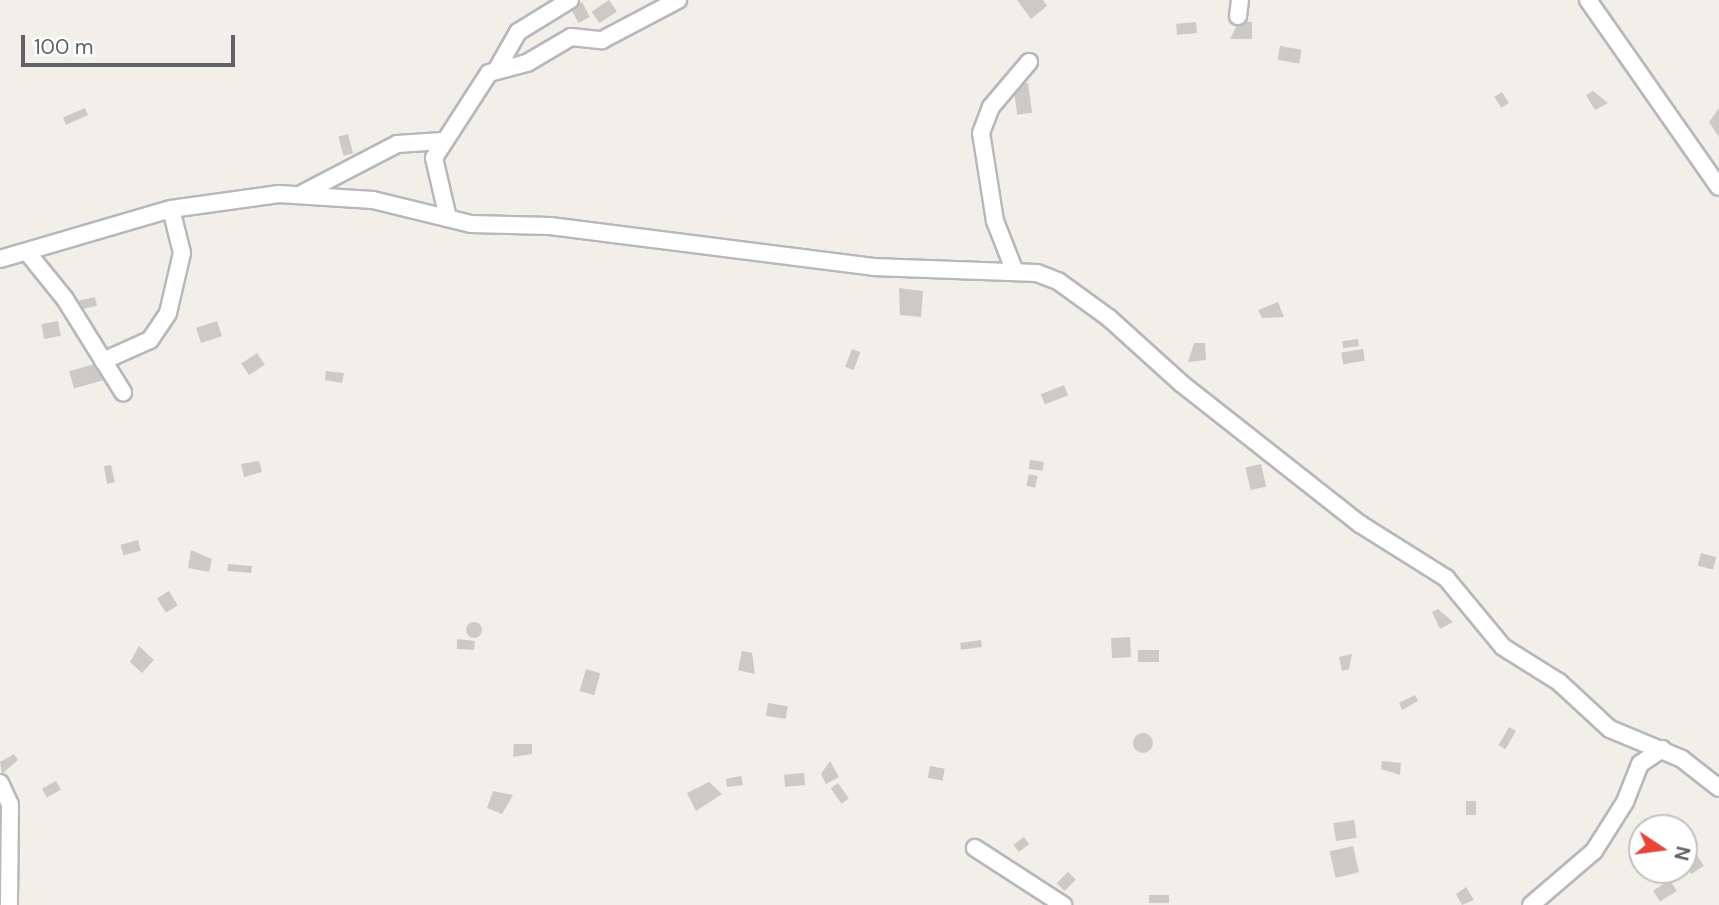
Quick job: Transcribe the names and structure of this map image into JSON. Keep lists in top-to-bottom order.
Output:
{
  "scale_bar": "100 m",
  "north": "right"
}
